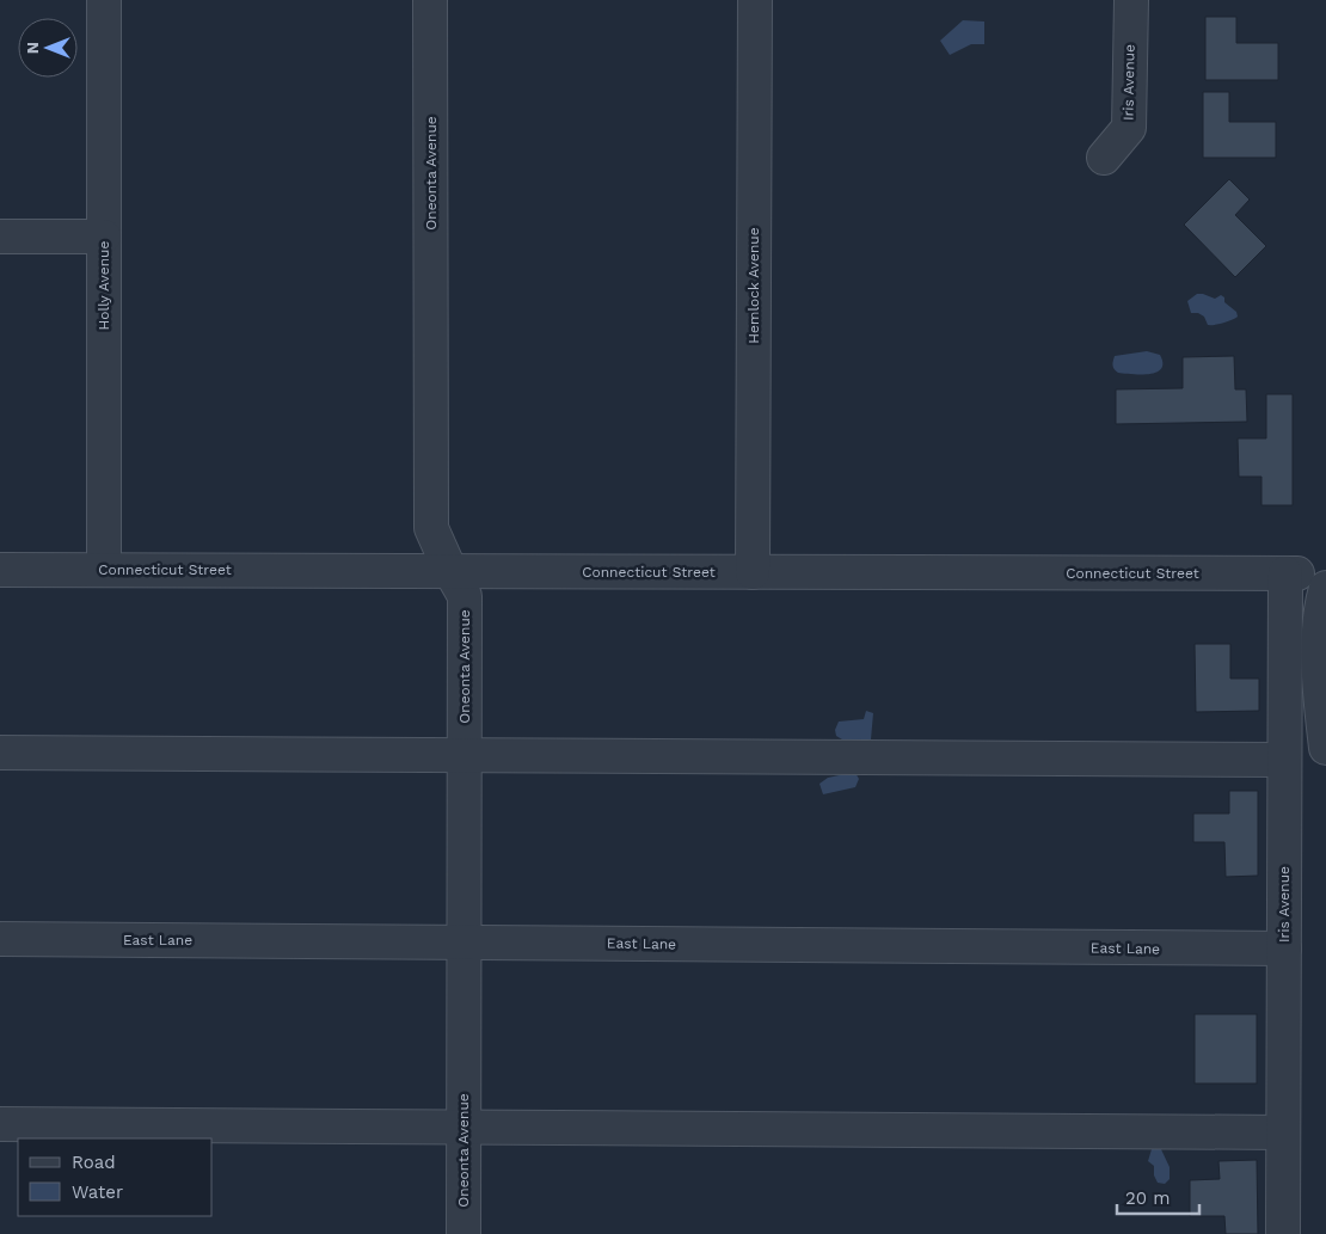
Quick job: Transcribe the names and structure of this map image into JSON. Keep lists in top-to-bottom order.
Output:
{
  "streets": {
    "street": [
      "Iris Avenue",
      "Oneonta Avenue",
      "Holly Avenue",
      "Hemlock Avenue",
      "Connecticut Street",
      "East Lane"
    ]
  },
  "crossings": [
    ["Iris Avenue", "Connecticut Street"],
    ["Iris Avenue", "East Lane"],
    ["Oneonta Avenue", "Connecticut Street"],
    ["Oneonta Avenue", "East Lane"],
    ["Holly Avenue", "Connecticut Street"],
    ["Hemlock Avenue", "Connecticut Street"]
  ],
  "legend": ["Road", "Water"],
  "scale_bar": "20 m",
  "north": "left"
}
